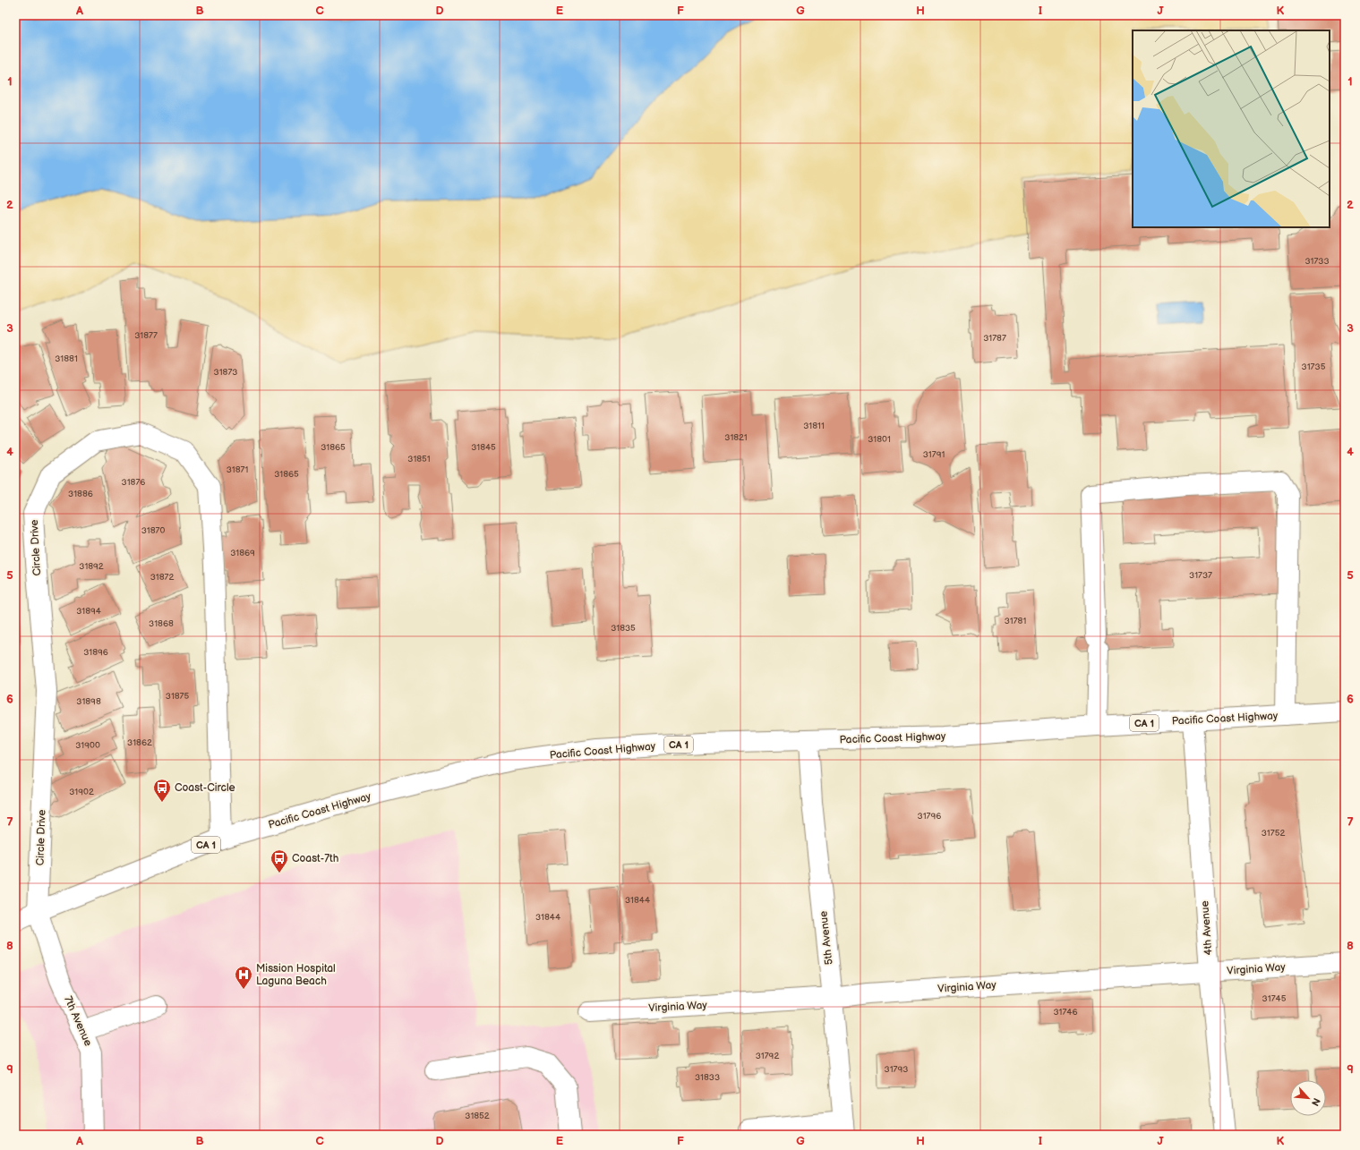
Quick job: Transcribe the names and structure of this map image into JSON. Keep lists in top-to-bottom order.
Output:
{
  "streets": {
    "main road": [
      "Circle Drive",
      "Pacific Coast Highway",
      "CA 1",
      "4th Avenue",
      "5th Avenue",
      "Virginia Way",
      "7th Avenue"
    ]
  },
  "crossings": [
    ["Circle Drive", "Pacific Coast Highway"],
    ["Circle Drive", "7th Avenue"],
    ["Pacific Coast Highway", "4th Avenue"],
    ["Pacific Coast Highway", "5th Avenue"],
    ["Pacific Coast Highway", "7th Avenue"],
    ["4th Avenue", "Virginia Way"],
    ["5th Avenue", "Virginia Way"]
  ],
  "places": {
    "bus stop": ["Coast-Circle", "Coast-7th"],
    "hospital": ["Mission Hospital Laguna Beach"]
  },
  "house_numbers": [
    "31733",
    "31877",
    "31787",
    "31881",
    "31735",
    "31873",
    "31811",
    "31821",
    "31801",
    "31865",
    "31845",
    "31791",
    "31851",
    "31871",
    "31865",
    "31876",
    "31886",
    "31870",
    "31869",
    "31892",
    "31737",
    "31872",
    "31894",
    "31781",
    "31868",
    "31835",
    "31896",
    "31875",
    "31898",
    "31862",
    "31900",
    "31902",
    "31796",
    "31752",
    "31844",
    "31844",
    "31745",
    "31746",
    "31792",
    "31793",
    "31833",
    "31852"
  ],
  "north": "bottom right",
  "grid": {
    "columns": [
      "A",
      "B",
      "C",
      "D",
      "E",
      "F",
      "G",
      "H",
      "I",
      "J",
      "K"
    ],
    "rows": [
      "1",
      "2",
      "3",
      "4",
      "5",
      "6",
      "7",
      "8",
      "9"
    ]
  }
}
